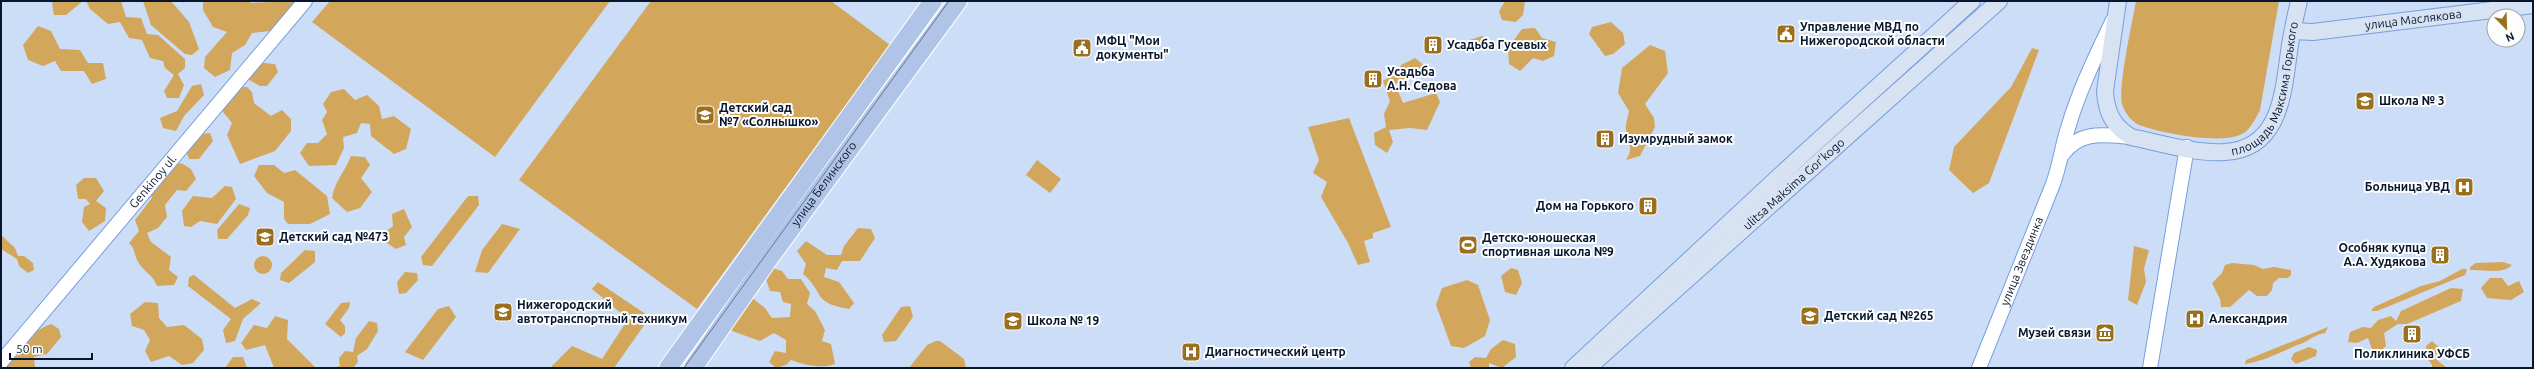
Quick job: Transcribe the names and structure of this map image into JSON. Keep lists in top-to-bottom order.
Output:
{
  "streets": {
    "main road": [
      "улица Маслякова",
      "площадь Максима Горького",
      "улица Белинского",
      "ulitsa Maksima Gor'kogo"
    ],
    "street": ["Genkinoy ul.", "улица Звездинка"]
  },
  "crossings": [
    ["улица Маслякова", "площадь Максима Горького"],
    ["площадь Максима Горького", "улица Звездинка"]
  ],
  "places": {
    "public building": ["Управление МВД по Нижегородской области", "МФЦ \"Мои документы\""],
    "building": [
      "Усадьба Гусевых",
      "Усадьба А.Н. Седова",
      "Изумрудный замок",
      "Дом на Горького",
      "Особняк купца А.А. Худякова",
      "Поликлиника УФСБ"
    ],
    "school or university": [
      "Школа № 3",
      "Детский сад №7 «Солнышко»",
      "Детский сад №473",
      "Нижегородский автотранспортный техникум",
      "Детский сад №265",
      "Школа № 19"
    ],
    "hospital": ["Больница УВД", "Александрия", "Диагностический центр"],
    "sports": ["Детско-юношеская спортивная школа №9"],
    "museum": ["Музей связи"]
  },
  "scale_bar": "50 m",
  "north": "bottom right"
}
